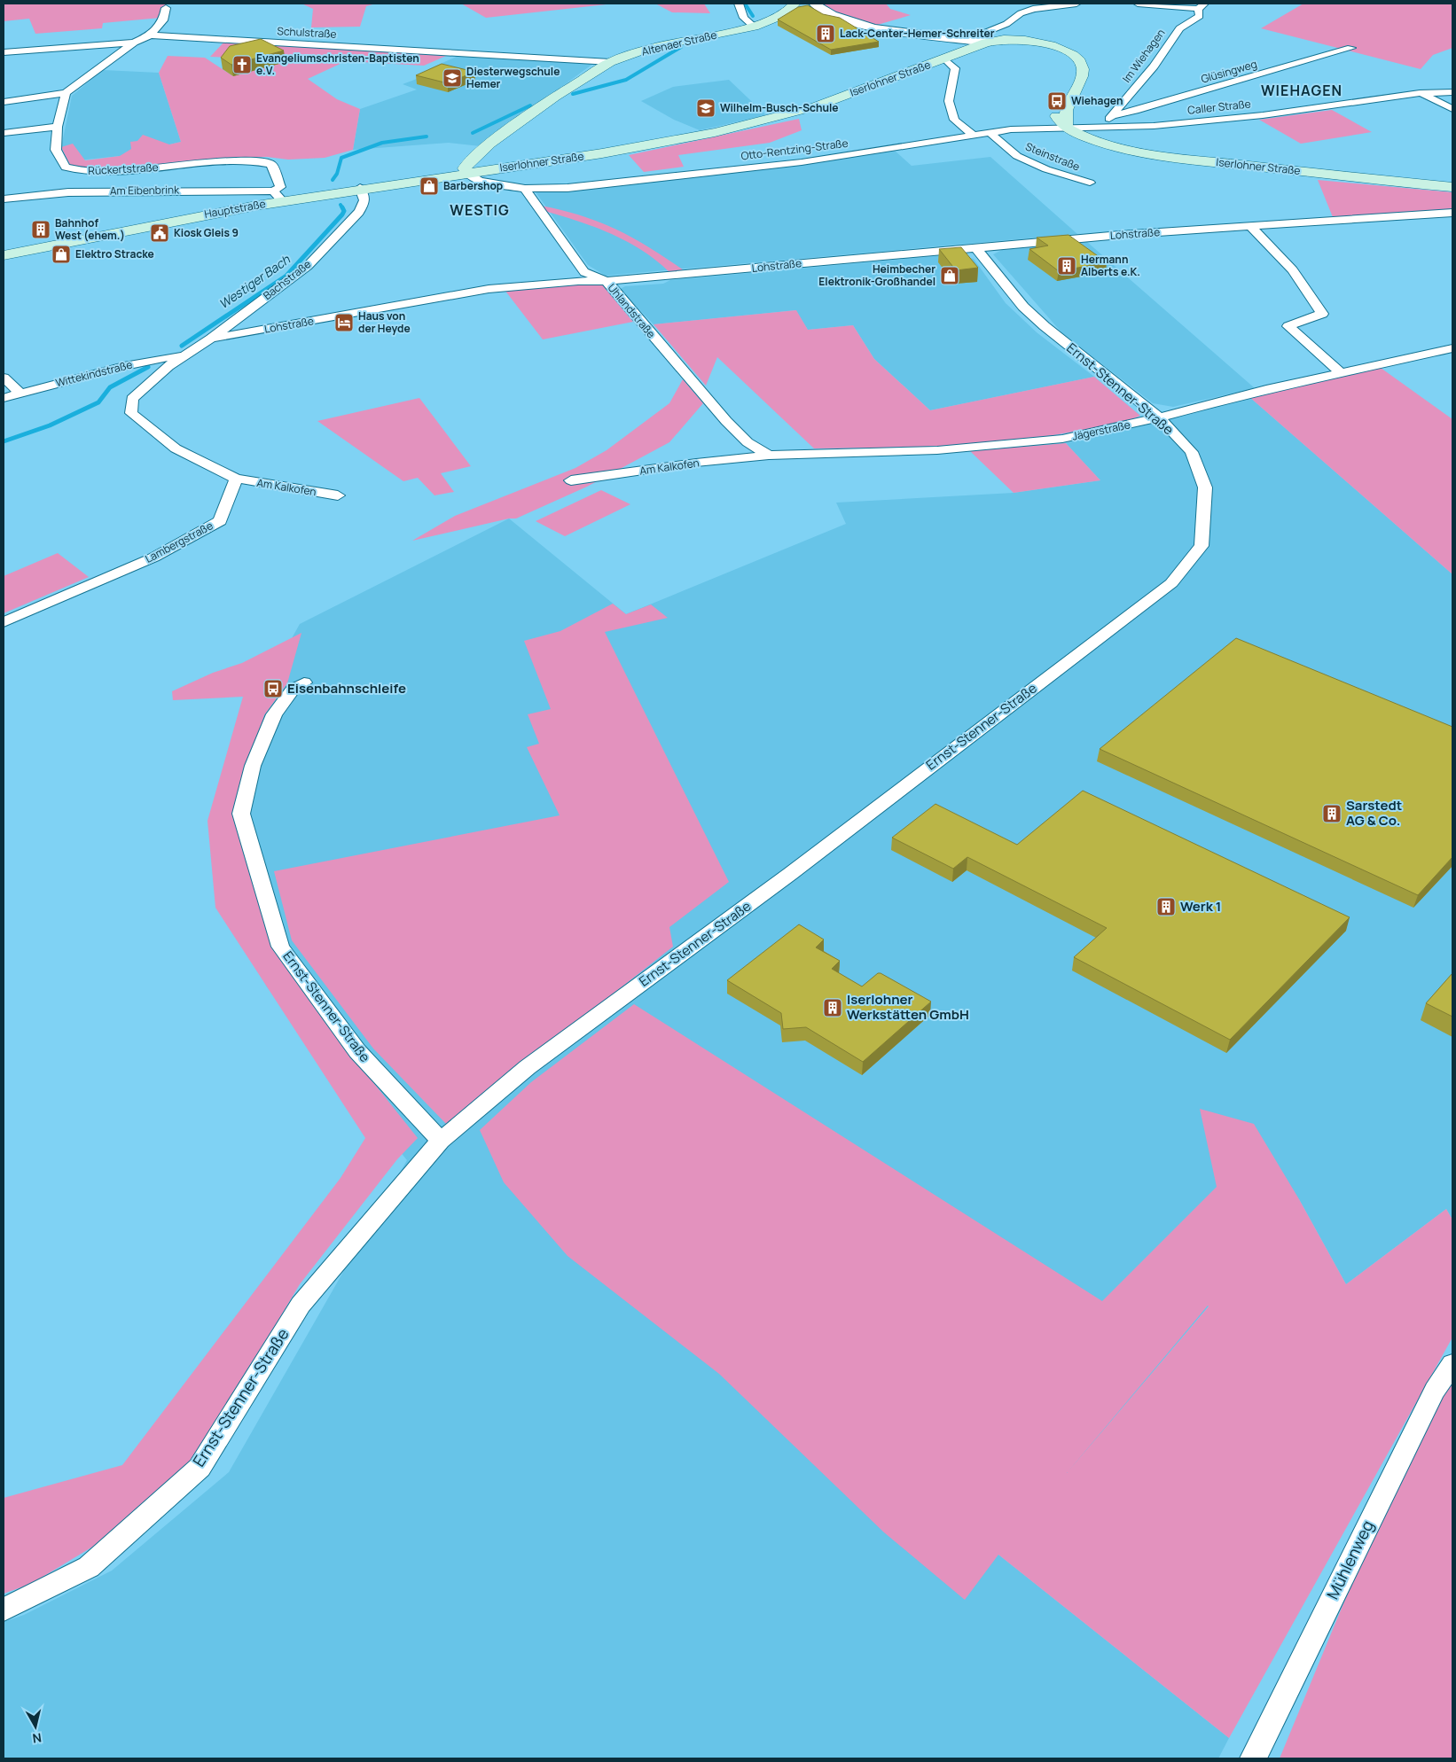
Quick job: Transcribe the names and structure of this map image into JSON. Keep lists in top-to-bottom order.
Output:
{
  "streets": {
    "main road": ["Altenaer Straße", "Iserlohner Straße", "Hauptstraße"],
    "street": [
      "Schulstraße",
      "Im Wiehagen",
      "Glüsingweg",
      "Caller Straße",
      "Otto-Rentzing-Straße",
      "Steinstraße",
      "Rückertstraße",
      "Am Eibenbrink",
      "Lohstraße",
      "Bachstraße",
      "Uhlandstraße",
      "Wittekindstraße",
      "Ernst-Stenner-Straße",
      "Jägerstraße",
      "Am Kalkofen",
      "Lambergstraße",
      "Mühlenweg"
    ]
  },
  "crossings": [
    ["Schulstraße", "Altenaer Straße"],
    ["Altenaer Straße", "Iserlohner Straße"],
    ["Altenaer Straße", "Hauptstraße"],
    ["Im Wiehagen", "Glüsingweg"],
    ["Im Wiehagen", "Caller Straße"],
    ["Iserlohner Straße", "Caller Straße"],
    ["Iserlohner Straße", "Otto-Rentzing-Straße"],
    ["Iserlohner Straße", "Hauptstraße"],
    ["Caller Straße", "Otto-Rentzing-Straße"],
    ["Otto-Rentzing-Straße", "Steinstraße"],
    ["Otto-Rentzing-Straße", "Uhlandstraße"],
    ["Rückertstraße", "Am Eibenbrink"],
    ["Rückertstraße", "Hauptstraße"],
    ["Am Eibenbrink", "Hauptstraße"],
    ["Hauptstraße", "Bachstraße"],
    ["Lohstraße", "Bachstraße"],
    ["Lohstraße", "Uhlandstraße"],
    ["Lohstraße", "Ernst-Stenner-Straße"],
    ["Bachstraße", "Wittekindstraße"],
    ["Uhlandstraße", "Jägerstraße"],
    ["Uhlandstraße", "Am Kalkofen"],
    ["Ernst-Stenner-Straße", "Jägerstraße"],
    ["Jägerstraße", "Am Kalkofen"],
    ["Am Kalkofen", "Lambergstraße"]
  ],
  "districts": ["WIEHAGEN", "WESTIG"],
  "water": ["Westiger Bach"],
  "places": {
    "building": [
      "Lack-Center-Hemer-Schreiter",
      "Bahnhof West (ehem.)",
      "Hermann Alberts e.K.",
      "Sarstedt AG & Co.",
      "Werk 1",
      "Iserlohner Werkstätten GmbH"
    ],
    "church": ["Evangeliumschristen-Baptisten e.V."],
    "school or university": ["Diesterwegschule Hemer", "Wilhelm-Busch-Schule"],
    "bus stop": ["Wiehagen", "Eisenbahnschleife"],
    "shop": ["Barbershop", "Elektro Stracke", "Heimbecher Elektronik-Großhandel"],
    "public building": ["Kiosk Gleis 9"],
    "hotel": ["Haus von der Heyde"]
  },
  "north": "bottom"
}
